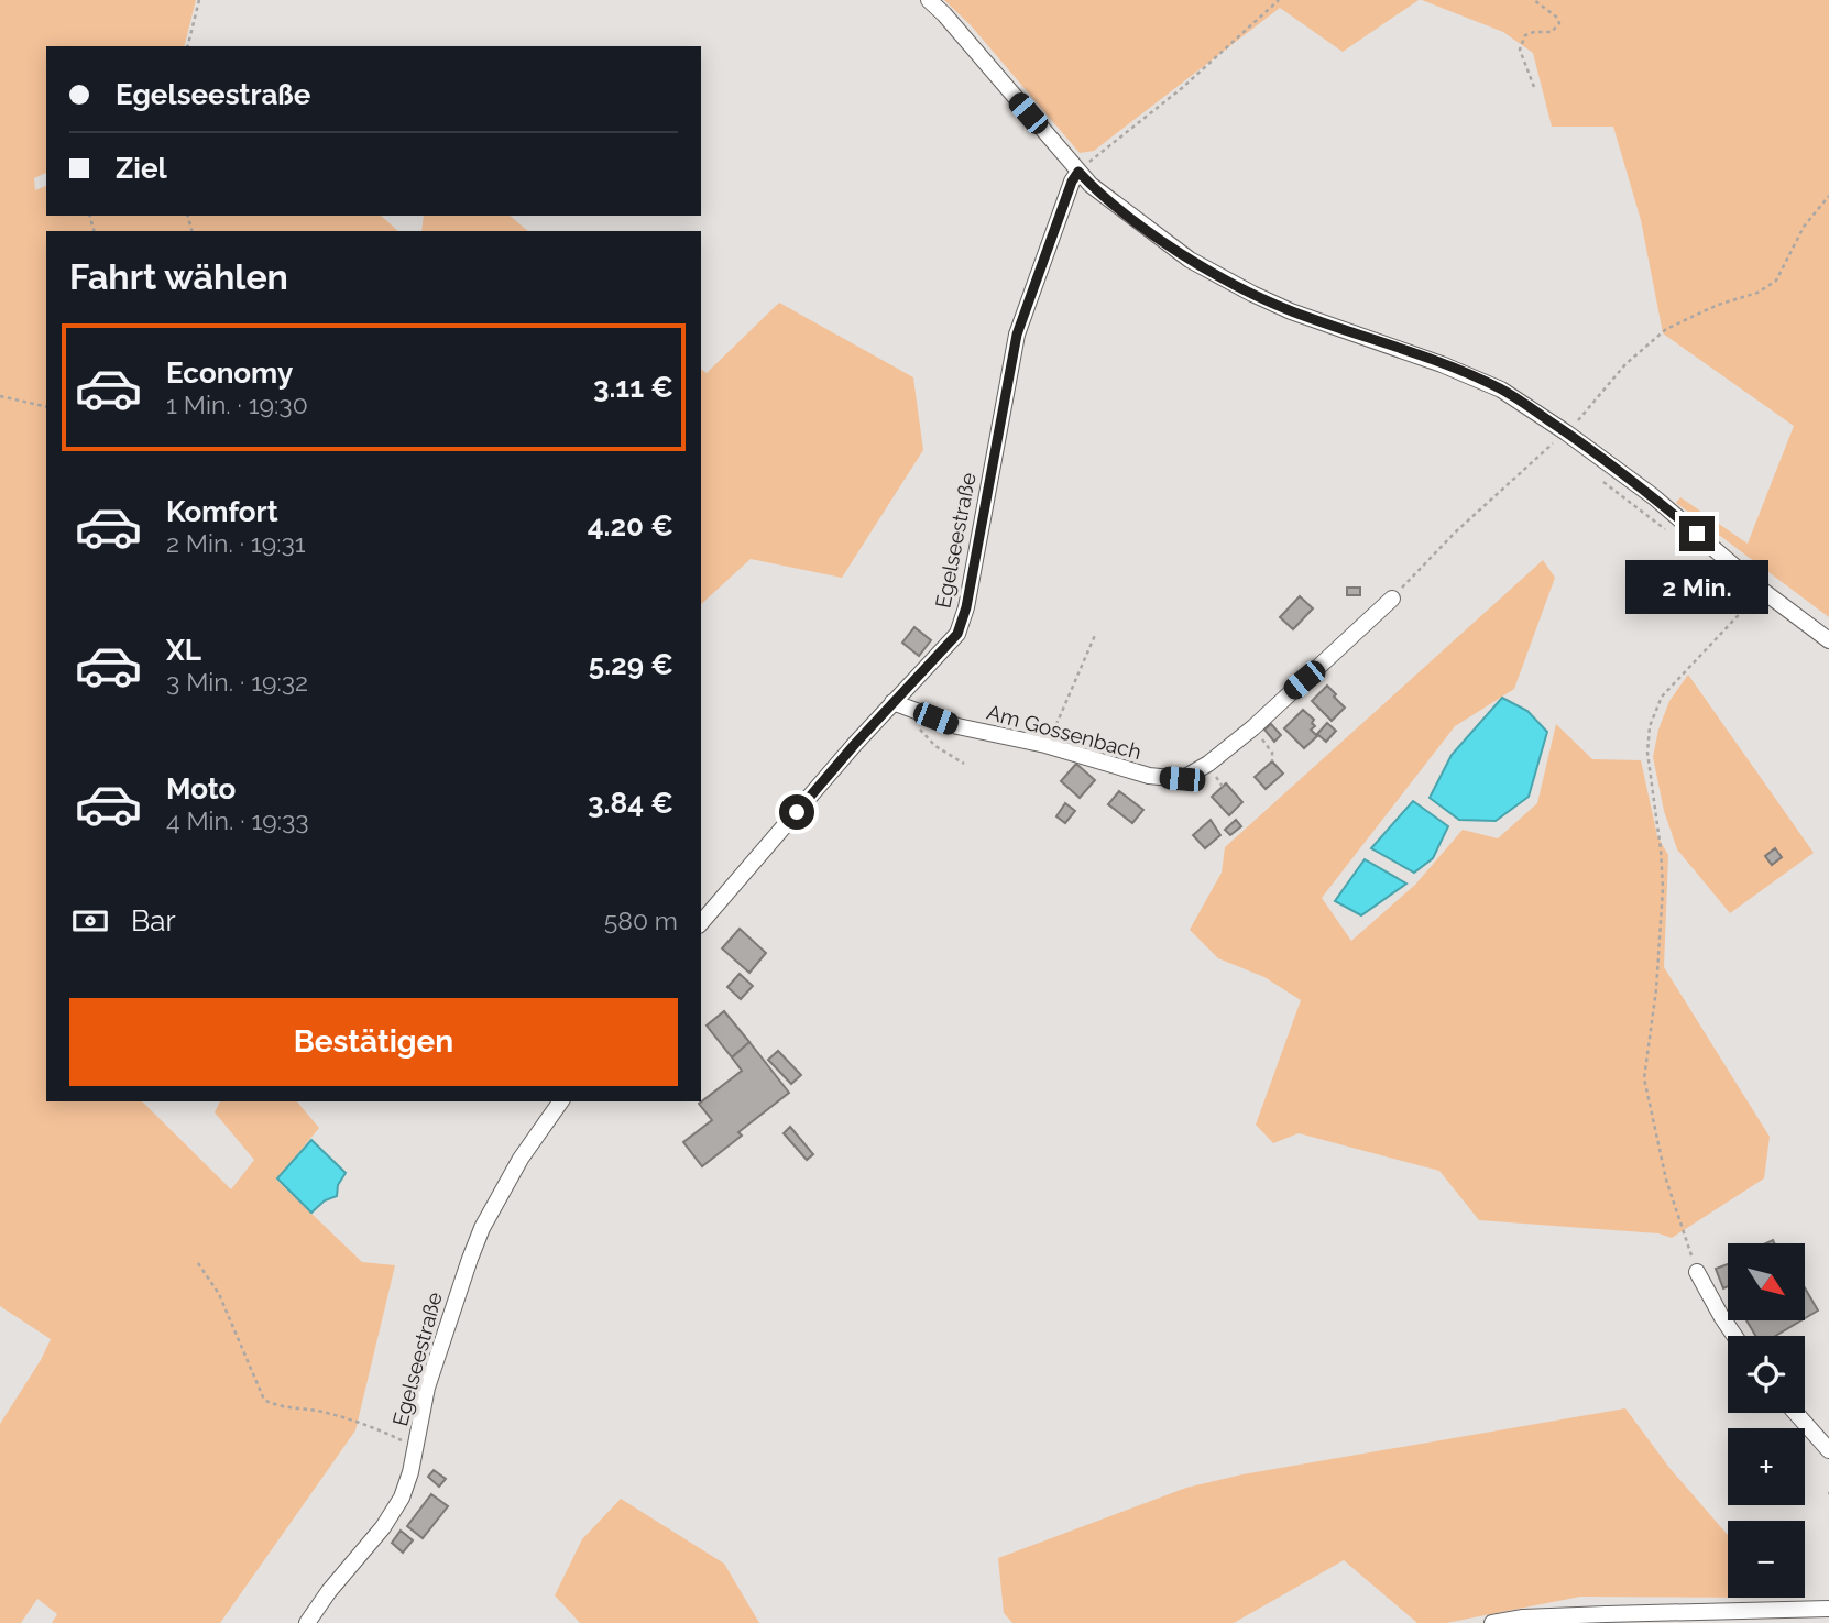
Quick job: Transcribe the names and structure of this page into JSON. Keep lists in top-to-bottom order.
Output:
{
  "streets": {
    "street": ["Egelseestraße", "Am Gossenbach"]
  },
  "crossings": [
    ["Egelseestraße", "Am Gossenbach"]
  ],
  "north": "bottom right",
  "page": {
    "banner": ["Egelseestraße", "Ziel"],
    "heading": "Fahrt wählen",
    "list": [
      {
        "name": "Economy",
        "note": "1 Min. · 19:30",
        "value": "3.11 €"
      },
      {
        "name": "Komfort",
        "note": "2 Min. · 19:31",
        "value": "4.20 €"
      },
      {
        "name": "XL",
        "note": "3 Min. · 19:32",
        "value": "5.29 €"
      },
      {
        "name": "Moto",
        "note": "4 Min. · 19:33",
        "value": "3.84 €"
      }
    ],
    "bubble": "2 Min.",
    "pay": ["Bar", "580 m"],
    "buttons": "Bestätigen",
    "map_buttons": ["+", "−"]
  }
}
